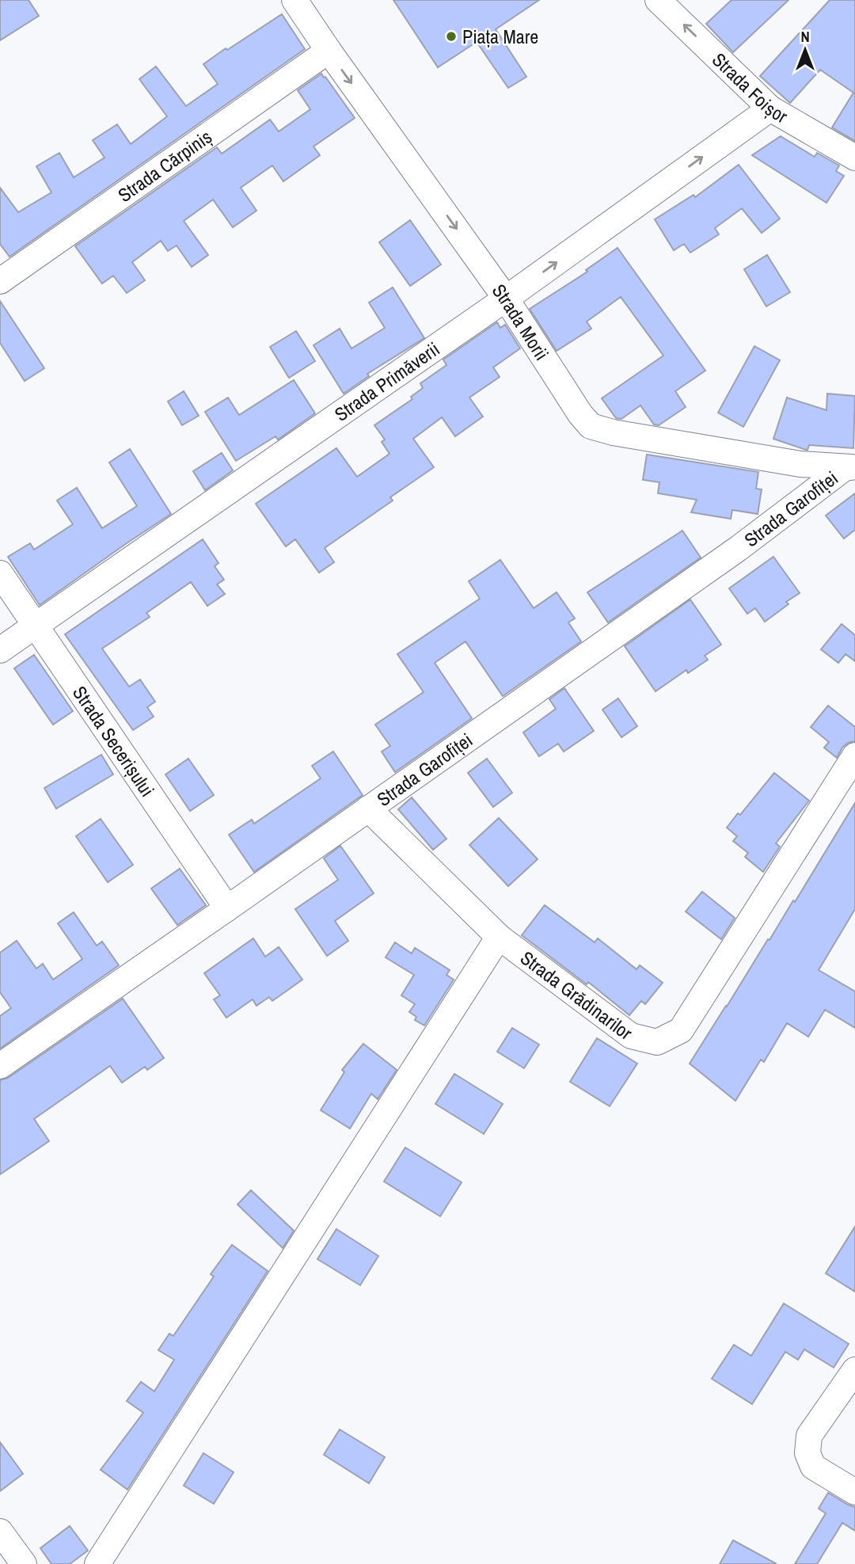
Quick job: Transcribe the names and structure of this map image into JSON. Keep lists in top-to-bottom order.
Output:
{
  "streets": {
    "street": [
      "Strada Foișor",
      "Strada Cărpiniș",
      "Strada Morii",
      "Strada Primăverii",
      "Strada Garofiței",
      "Strada Secerișului",
      "Strada Grădinarilor"
    ]
  },
  "crossings": [
    ["Strada Foișor", "Strada Primăverii"],
    ["Strada Cărpiniș", "Strada Morii"],
    ["Strada Morii", "Strada Primăverii"],
    ["Strada Morii", "Strada Garofiței"],
    ["Strada Primăverii", "Strada Secerișului"],
    ["Strada Garofiței", "Strada Secerișului"],
    ["Strada Garofiței", "Strada Grădinarilor"]
  ],
  "one_way": ["Strada Foișor", "Strada Morii"],
  "places": ["Piața Mare"],
  "north": "top"
}
